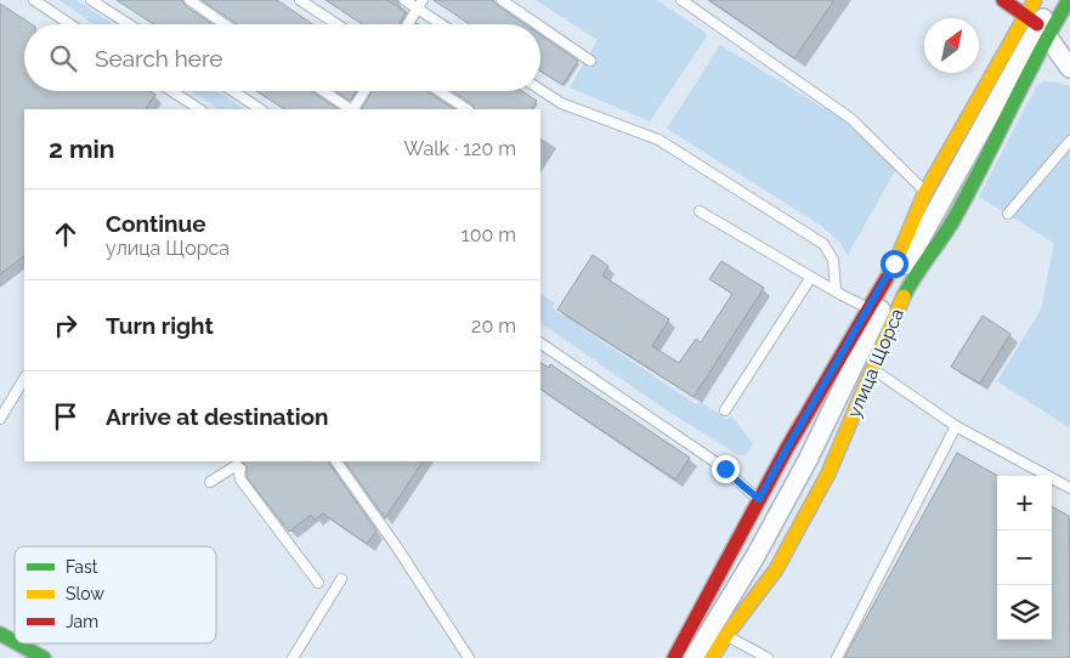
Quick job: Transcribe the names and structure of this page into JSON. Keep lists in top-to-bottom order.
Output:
{
  "streets": {
    "main road": ["улица Щорса"]
  },
  "legend": ["Fast", "Slow", "Jam"],
  "north": "top right",
  "page": {
    "search": "Search here",
    "heading": ["2 min", "Walk · 120 m"],
    "list": [
      ["Continue", "улица Щорса", "100 m"],
      ["Turn right", "20 m"],
      "Arrive at destination"
    ],
    "map_buttons": ["+", "−"]
  }
}
